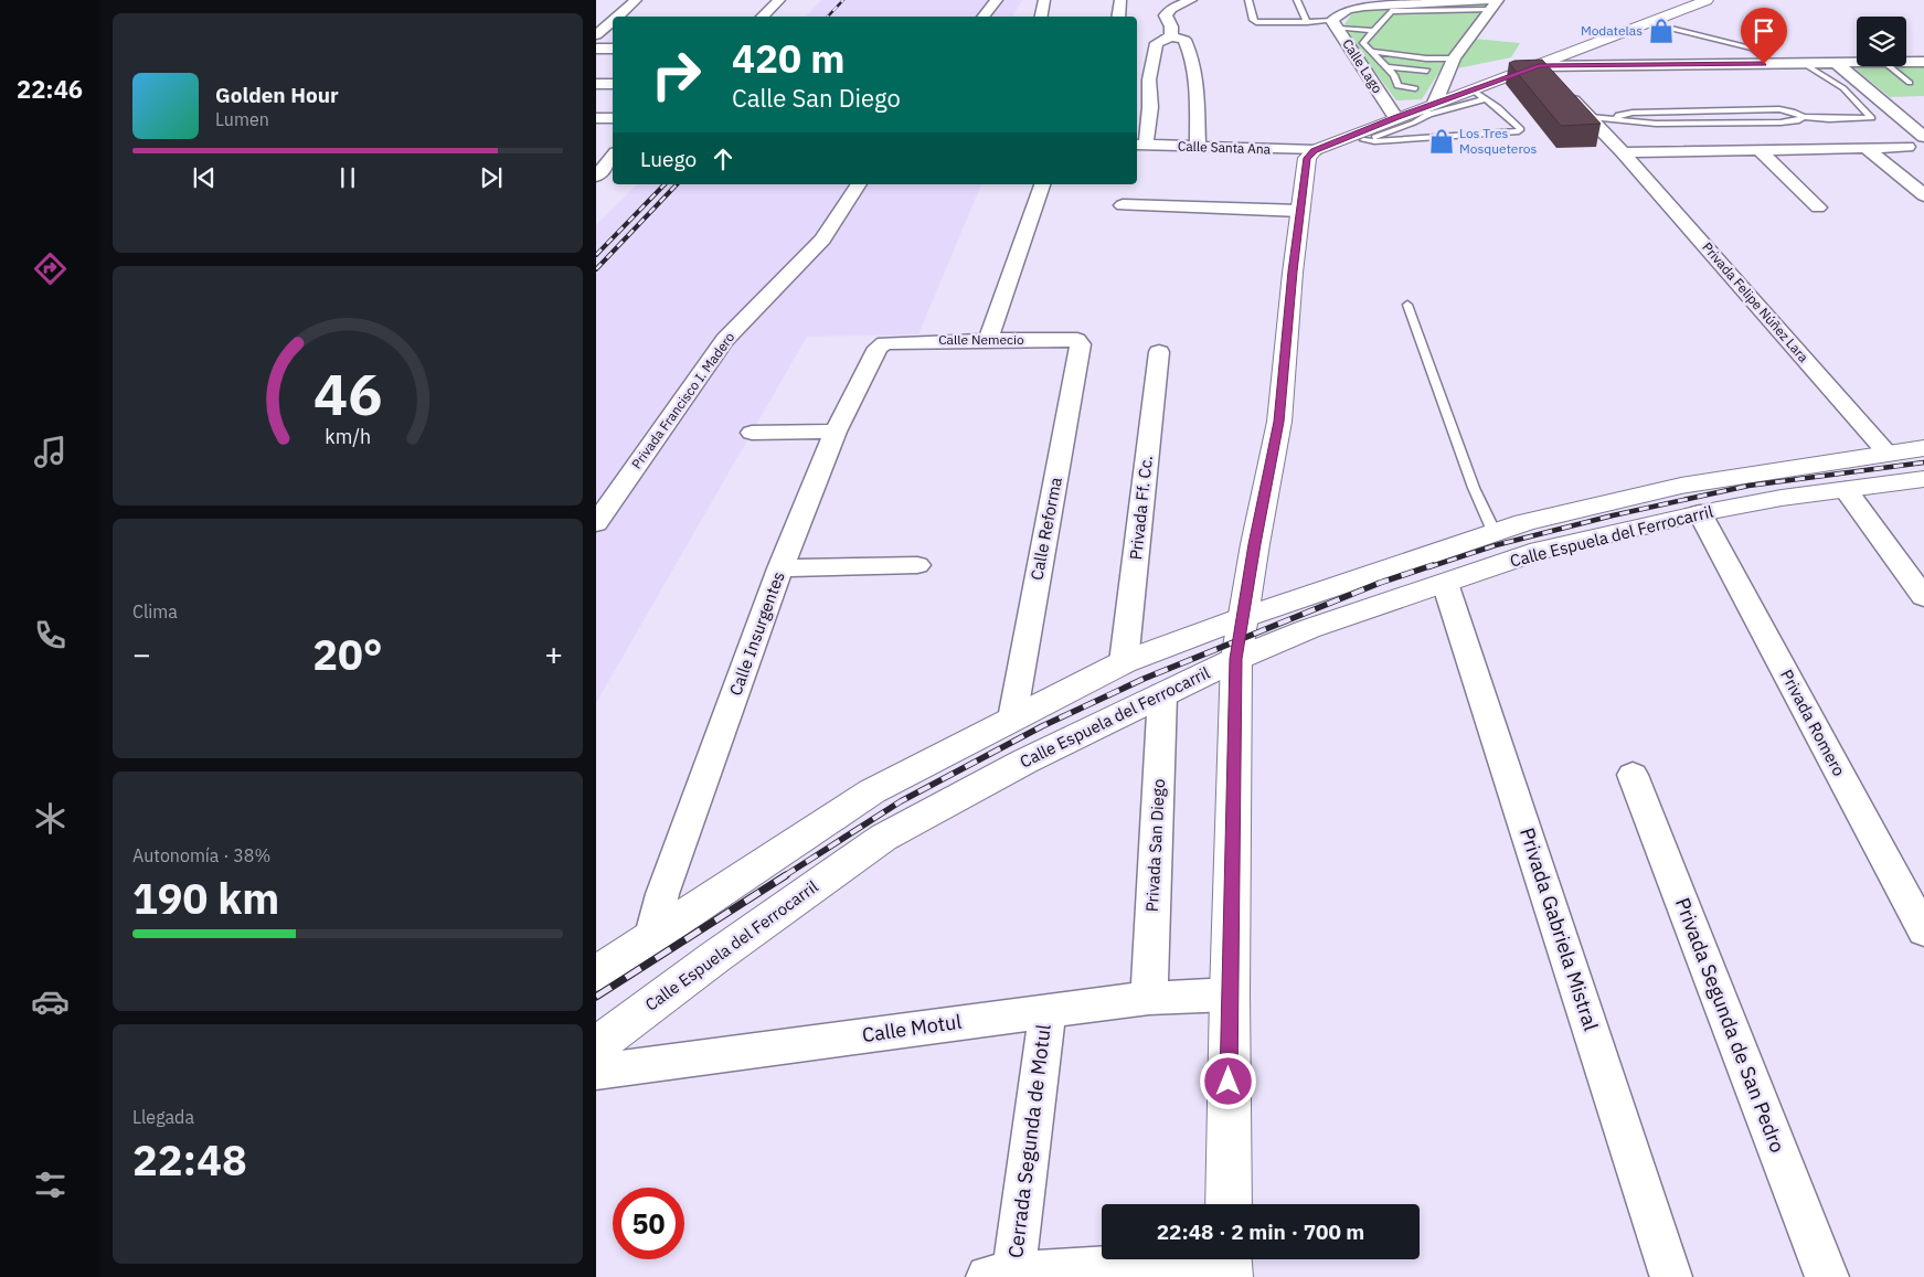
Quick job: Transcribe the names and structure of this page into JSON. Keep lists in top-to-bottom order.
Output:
{
  "streets": {
    "main road": ["Calle Espuela del Ferrocarril"],
    "street": [
      "Calle Lago",
      "Calle Santa Ana",
      "Privada Felipe Núñez Lara",
      "Calle Nemecio",
      "Privada Francisco I. Madero",
      "Privada Ff. Cc.",
      "Calle Reforma",
      "Calle Insurgentes",
      "Privada Romero",
      "Privada San Diego",
      "Privada Gabriela Mistral",
      "Privada Segunda de San Pedro",
      "Calle Motul",
      "Cerrada Segunda de Motul"
    ]
  },
  "crossings": [
    ["Privada Felipe Núñez Lara", "Calle Espuela del Ferrocarril"],
    ["Calle Nemecio", "Calle Reforma"],
    ["Calle Nemecio", "Calle Insurgentes"],
    ["Privada Ff. Cc.", "Calle Espuela del Ferrocarril"],
    ["Calle Reforma", "Calle Espuela del Ferrocarril"],
    ["Calle Espuela del Ferrocarril", "Calle Insurgentes"],
    ["Calle Espuela del Ferrocarril", "Privada Romero"],
    ["Calle Espuela del Ferrocarril", "Privada San Diego"],
    ["Calle Espuela del Ferrocarril", "Privada Gabriela Mistral"],
    ["Privada San Diego", "Calle Motul"],
    ["Calle Motul", "Cerrada Segunda de Motul"]
  ],
  "places": {
    "shop": ["Modatelas", "Los Tres Mosqueteros"]
  },
  "page": {
    "tabs": "22:46",
    "turn": ["420 m", "Calle San Diego"],
    "song": ["Golden Hour", "Lumen"],
    "then": "Luego",
    "tile": [
      "Clima",
      ["Autonomía · 38%", "190 km"],
      ["Llegada", "22:48"]
    ],
    "heat": ["−", "20°", "+"],
    "limit": "50",
    "trip": "22:48 · 2 min · 700 m",
    "gauge": ["46", "km/h"]
  }
}
